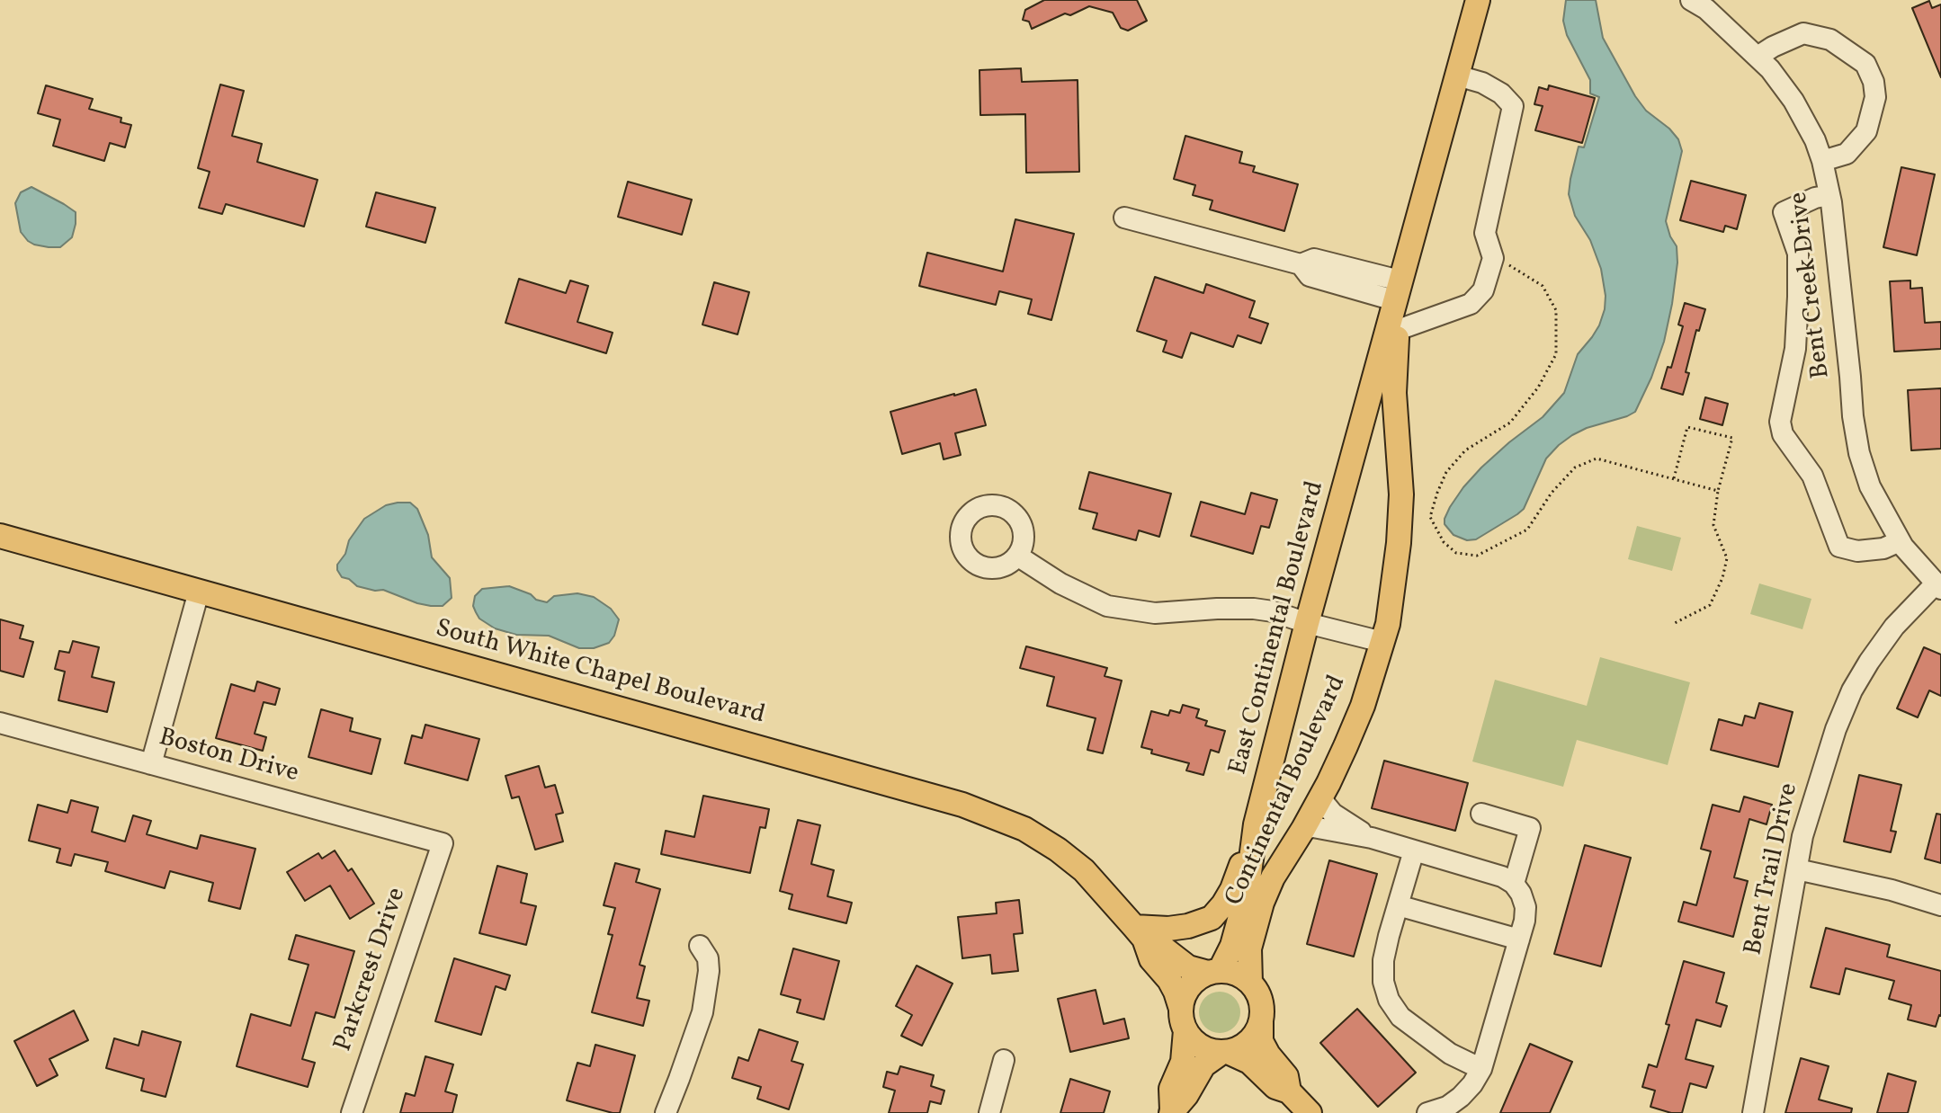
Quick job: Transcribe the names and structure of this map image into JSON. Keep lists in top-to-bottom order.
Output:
{
  "streets": {
    "main road": ["East Continental Boulevard", "South White Chapel Boulevard", "Continental Boulevard"],
    "street": [
      "Bent Creek Drive",
      "Boston Drive",
      "Bent Trail Drive",
      "Parkcrest Drive"
    ]
  },
  "crossings": [
    ["Bent Creek Drive", "Bent Trail Drive"],
    ["East Continental Boulevard", "South White Chapel Boulevard"],
    ["East Continental Boulevard", "Continental Boulevard"],
    ["South White Chapel Boulevard", "Continental Boulevard"],
    ["Boston Drive", "Parkcrest Drive"]
  ]
}
